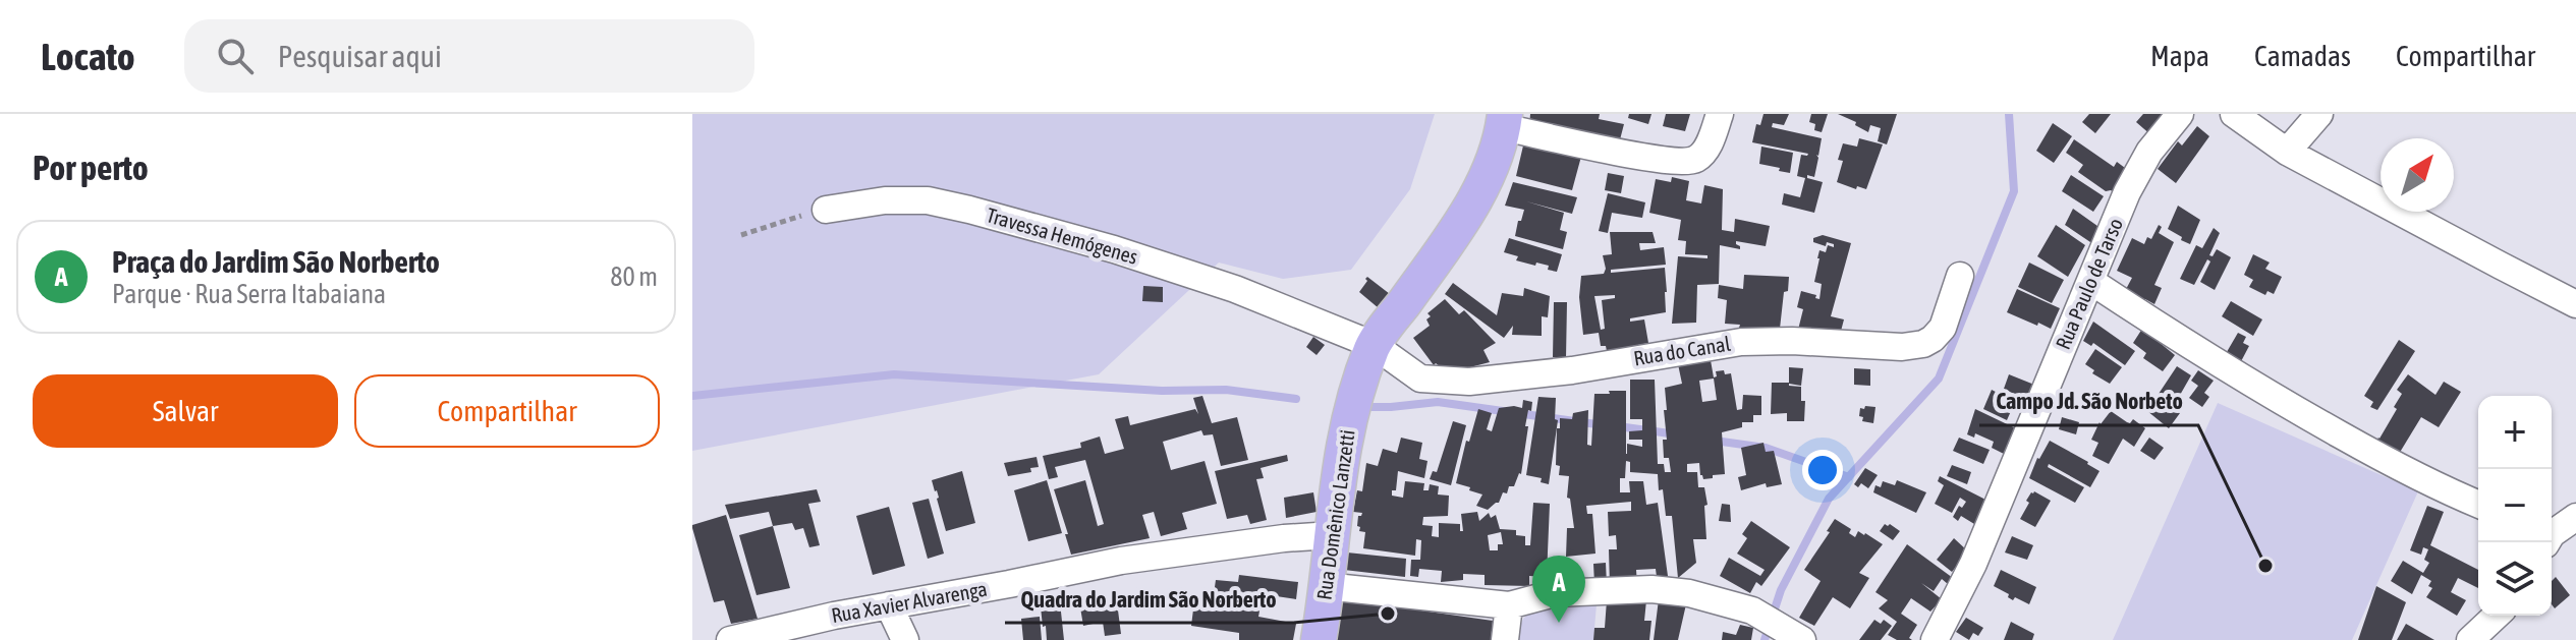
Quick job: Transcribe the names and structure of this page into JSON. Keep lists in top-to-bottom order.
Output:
{
  "streets": {
    "main road": ["Rua Domênico Lanzetti"],
    "street": [
      "Travessa Hemógenes",
      "Rua Paulo de Tarso",
      "Rua do Canal",
      "Rua Xavier Alvarenga"
    ]
  },
  "crossings": [
    ["Travessa Hemógenes", "Rua do Canal"],
    ["Travessa Hemógenes", "Rua Domênico Lanzetti"],
    ["Rua do Canal", "Rua Domênico Lanzetti"],
    ["Rua Domênico Lanzetti", "Rua Xavier Alvarenga"]
  ],
  "places": ["Campo Jd. São Norbeto", "Quadra do Jardim São Norberto"],
  "north": "top right",
  "page": {
    "header": "Locato",
    "search": "Pesquisar aqui",
    "nav": ["Mapa", "Camadas", "Compartilhar"],
    "heading": "Por perto",
    "list": [
      {
        "mark": "A",
        "name": "Praça do Jardim São Norberto",
        "note": "Parque · Rua Serra Itabaiana",
        "value": "80 m"
      }
    ],
    "buttons": ["Salvar", "Compartilhar"],
    "map_buttons": ["+", "−"],
    "pins": "A"
  }
}
